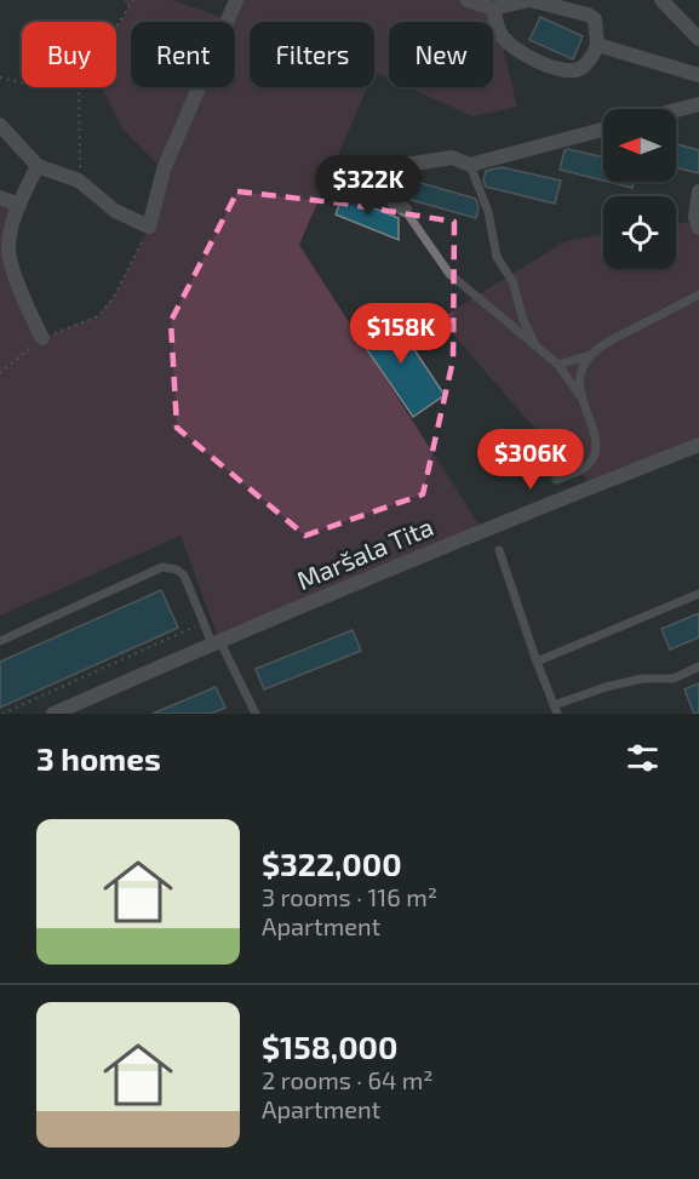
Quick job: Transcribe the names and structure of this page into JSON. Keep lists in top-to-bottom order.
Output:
{
  "streets": {
    "street": ["Maršala Tita"]
  },
  "north": "left",
  "page": {
    "chip": [
      "Buy",
      "Rent",
      "Filters",
      "New"
    ],
    "price": ["$322K", "$158K", "$306K"],
    "heading": "3 homes",
    "list": [
      {
        "name": "$322,000",
        "note": "3 rooms · 116 m² · Apartment"
      },
      {
        "name": "$158,000",
        "note": "2 rooms · 64 m² · Apartment"
      }
    ]
  }
}
